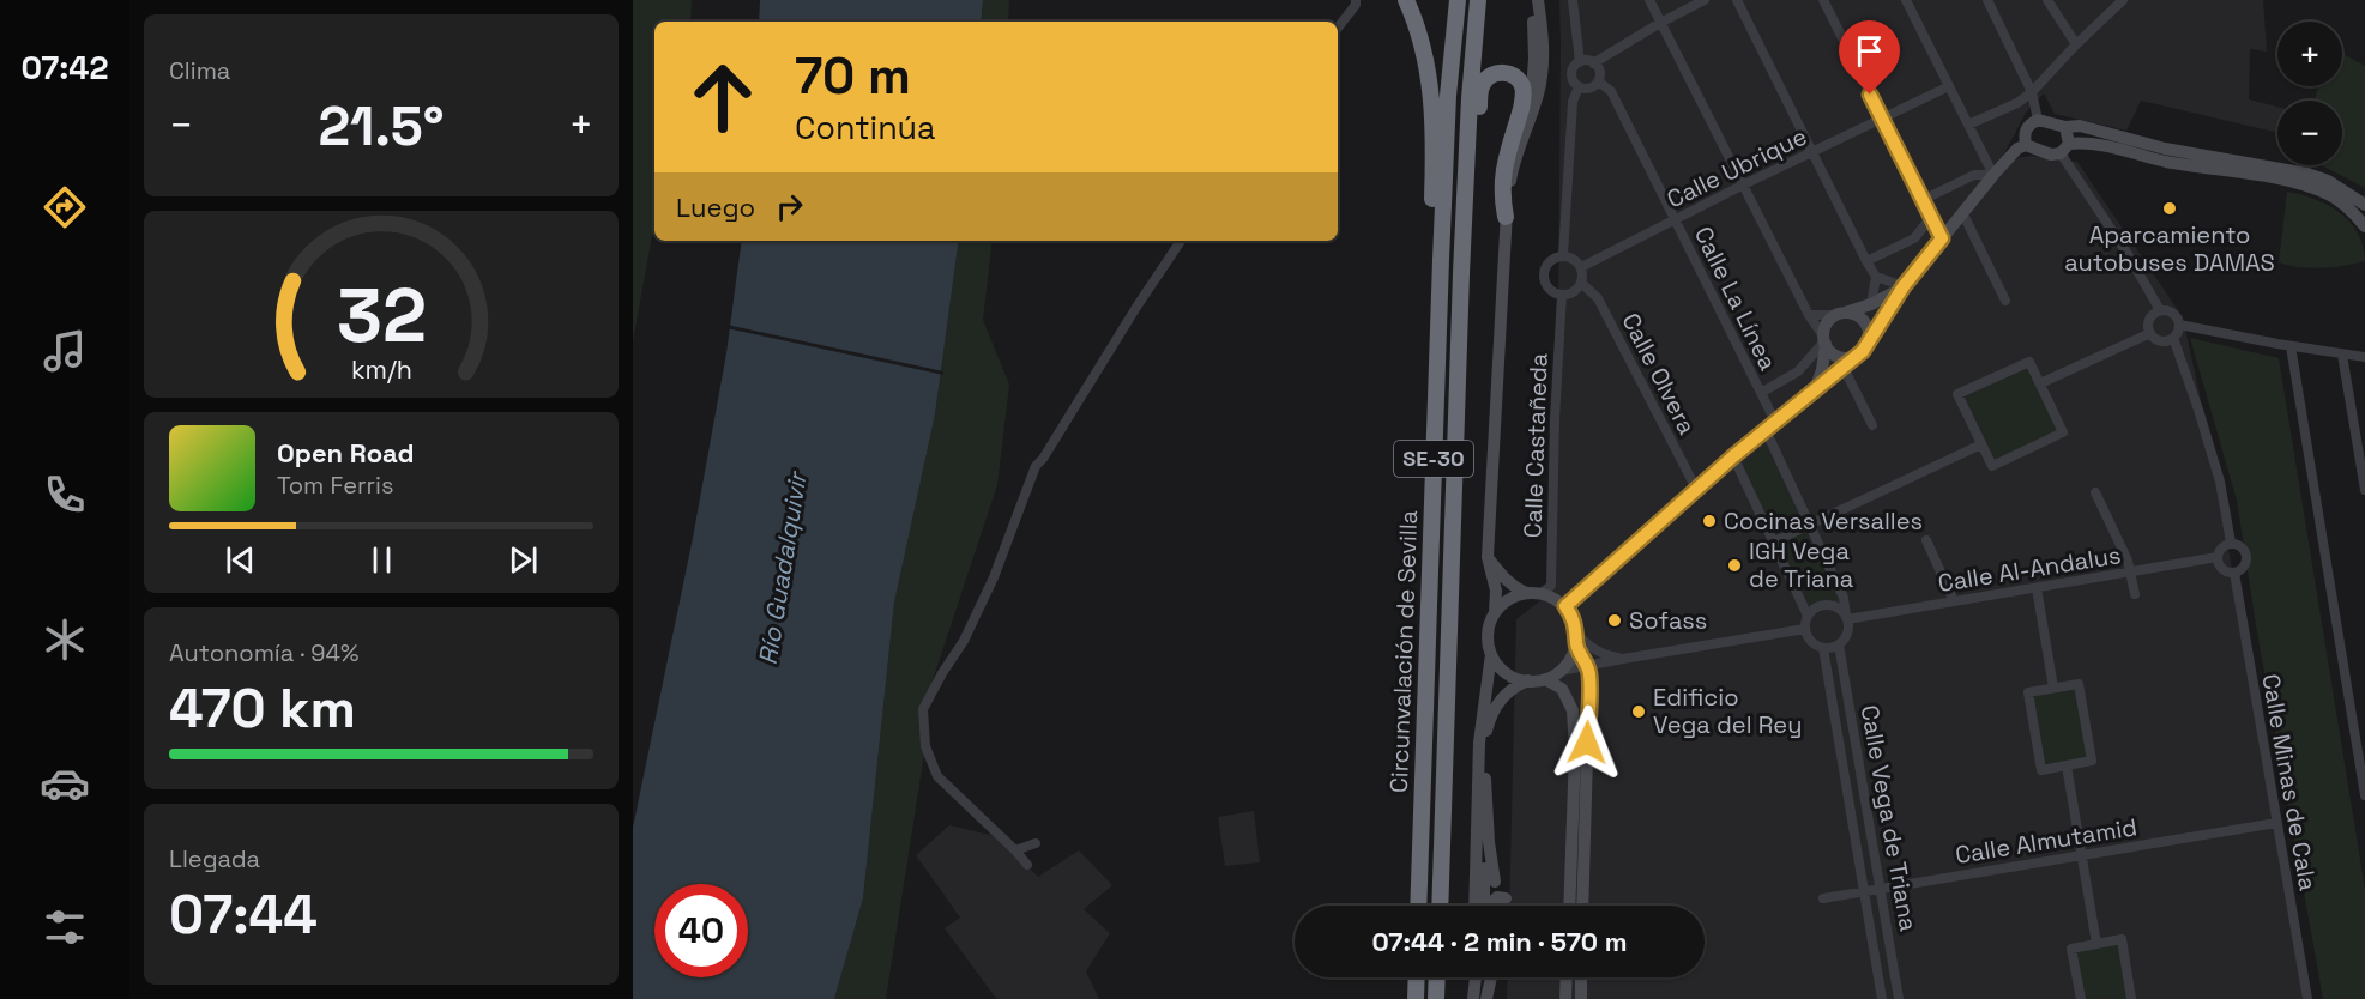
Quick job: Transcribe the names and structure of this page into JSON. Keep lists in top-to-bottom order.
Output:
{
  "streets": {
    "highway": ["SE-30", "Circunvalación de Sevilla"],
    "street": [
      "Calle Ubrique",
      "Calle La Línea",
      "Calle Olvera",
      "Calle Castañeda",
      "Calle Al-Andalus",
      "Calle Minas de Cala",
      "Calle Vega de Triana",
      "Calle Almutamid"
    ]
  },
  "crossings": [
    ["Calle Ubrique", "Calle La Línea"],
    ["Calle Ubrique", "Calle Olvera"],
    ["Calle Ubrique", "Calle Castañeda"],
    ["Calle La Línea", "Calle Al-Andalus"],
    ["Calle La Línea", "Calle Vega de Triana"],
    ["Calle Olvera", "Calle Castañeda"],
    ["Calle Al-Andalus", "Calle Minas de Cala"],
    ["Calle Al-Andalus", "Calle Vega de Triana"],
    ["Calle Minas de Cala", "Calle Almutamid"],
    ["Calle Vega de Triana", "Calle Almutamid"]
  ],
  "water": ["Río Guadalquivir"],
  "places": [
    "Aparcamiento autobuses DAMAS",
    "Cocinas Versalles",
    "IGH Vega de Triana",
    "Sofass",
    "Edificio Vega del Rey"
  ],
  "page": {
    "tabs": "07:42",
    "tile": [
      "Clima",
      ["Autonomía · 94%", "470 km"],
      ["Llegada", "07:44"]
    ],
    "map_buttons": ["+", "−"],
    "turn": ["70 m", "Continúa"],
    "heat": ["−", "21.5°", "+"],
    "then": "Luego",
    "song": ["Open Road", "Tom Ferris"],
    "limit": "40",
    "trip": "07:44 · 2 min · 570 m",
    "gauge": ["32", "km/h"]
  }
}
